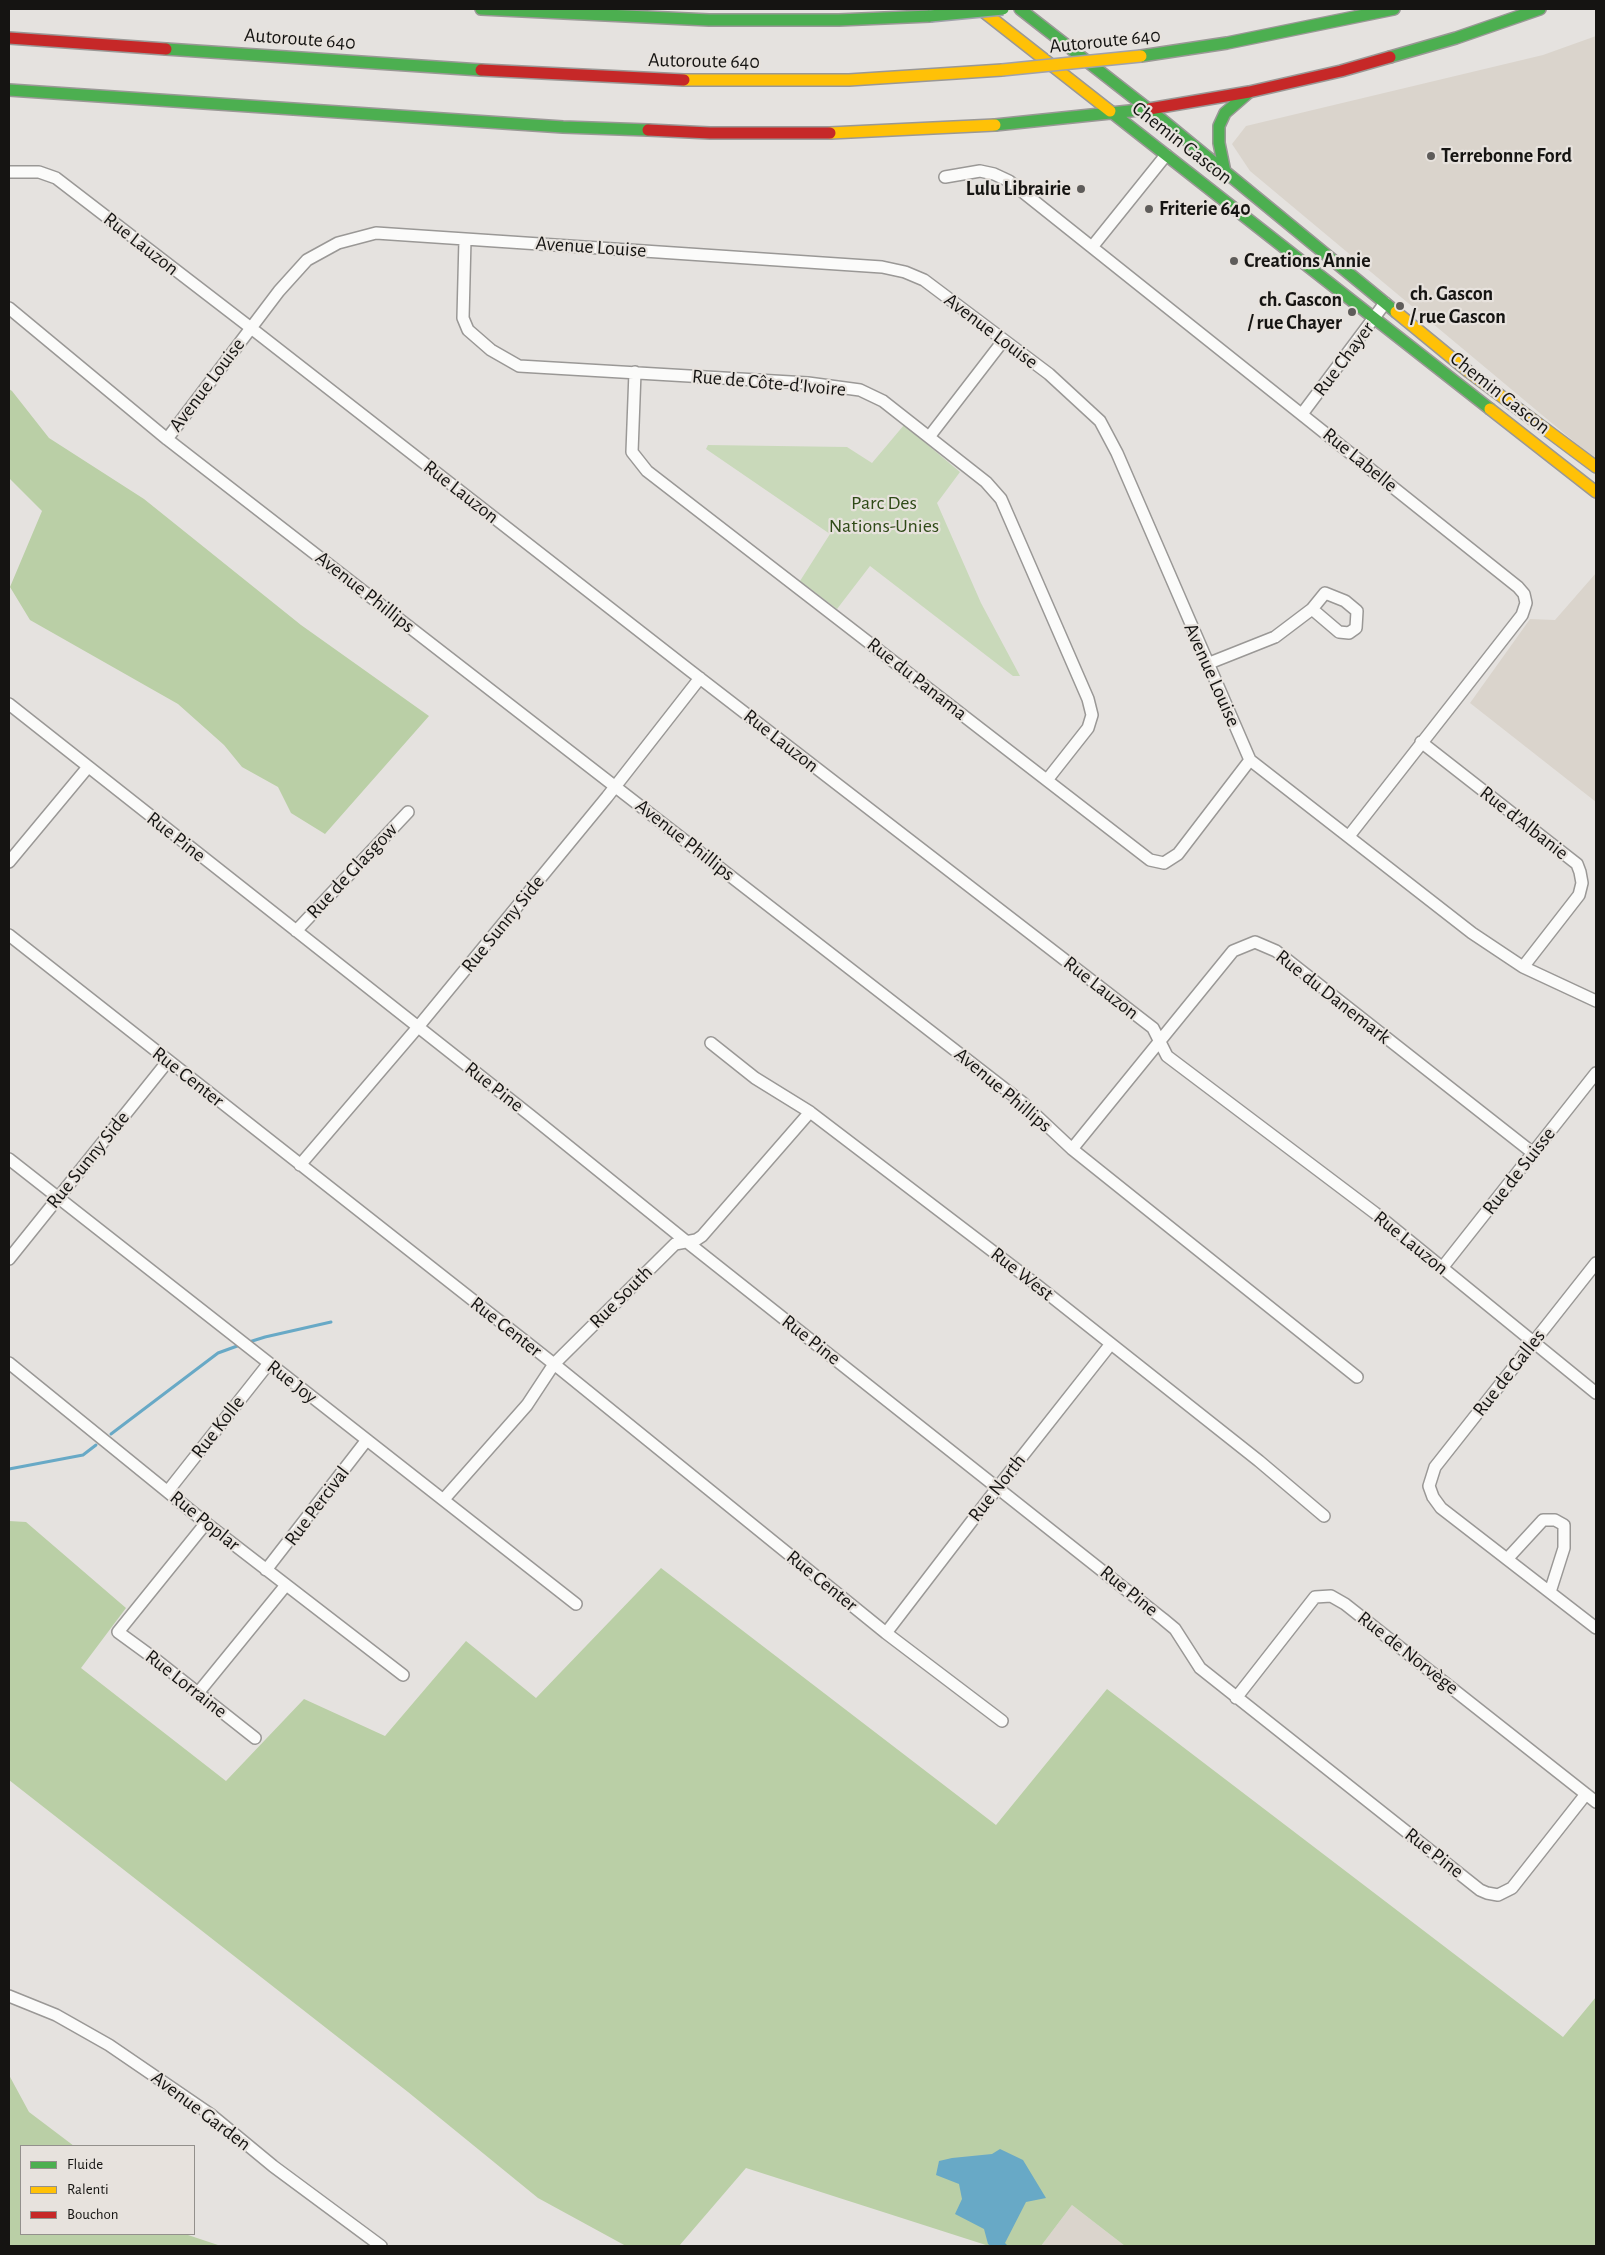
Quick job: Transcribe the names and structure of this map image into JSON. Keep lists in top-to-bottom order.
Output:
{
  "streets": {
    "main road": ["Autoroute 640", "Chemin Gascon"],
    "street": [
      "Rue Lauzon",
      "Avenue Louise",
      "Rue Chayer",
      "Rue de Côte-d'Ivoire",
      "Rue Labelle",
      "Avenue Phillips",
      "Rue du Panama",
      "Rue d'Albanie",
      "Rue Pine",
      "Rue de Glasgow",
      "Rue Sunny Side",
      "Rue du Danemark",
      "Rue Center",
      "Rue de Suisse",
      "Rue West",
      "Rue South",
      "Rue de Galles",
      "Rue Joy",
      "Rue Kolle",
      "Rue North",
      "Rue Percival",
      "Rue Poplar",
      "Rue de Norvège",
      "Rue Lorraine",
      "Avenue Garden"
    ]
  },
  "crossings": [
    ["Chemin Gascon", "Rue Chayer"],
    ["Rue Lauzon", "Avenue Louise"],
    ["Rue Lauzon", "Rue Sunny Side"],
    ["Rue Lauzon", "Rue du Danemark"],
    ["Rue Lauzon", "Rue de Suisse"],
    ["Rue Lauzon", "Rue de Galles"],
    ["Avenue Louise", "Rue de Côte-d'Ivoire"],
    ["Avenue Louise", "Rue Labelle"],
    ["Avenue Louise", "Avenue Phillips"],
    ["Avenue Louise", "Rue du Panama"],
    ["Avenue Louise", "Rue d'Albanie"],
    ["Rue Chayer", "Rue Labelle"],
    ["Rue de Côte-d'Ivoire", "Rue du Panama"],
    ["Rue Labelle", "Rue d'Albanie"],
    ["Avenue Phillips", "Rue Sunny Side"],
    ["Avenue Phillips", "Rue du Danemark"],
    ["Rue Pine", "Rue de Glasgow"],
    ["Rue Pine", "Rue Sunny Side"],
    ["Rue Pine", "Rue South"],
    ["Rue Pine", "Rue North"],
    ["Rue Pine", "Rue de Norvège"],
    ["Rue Sunny Side", "Rue Center"],
    ["Rue Sunny Side", "Rue Joy"],
    ["Rue du Danemark", "Rue de Suisse"],
    ["Rue Center", "Rue South"],
    ["Rue Center", "Rue North"],
    ["Rue West", "Rue South"],
    ["Rue West", "Rue North"],
    ["Rue South", "Rue Joy"],
    ["Rue Joy", "Rue Kolle"],
    ["Rue Joy", "Rue Percival"],
    ["Rue Kolle", "Rue Poplar"],
    ["Rue Percival", "Rue Poplar"],
    ["Rue Poplar", "Rue Lorraine"]
  ],
  "parks": ["Parc Des Nations-Unies"],
  "places": [
    "Terrebonne Ford",
    "Lulu Librairie",
    "Friterie 640",
    "Creations Annie",
    "ch. Gascon / rue Gascon",
    "ch. Gascon / rue Chayer"
  ],
  "legend": ["Fluide", "Ralenti", "Bouchon"]
}
